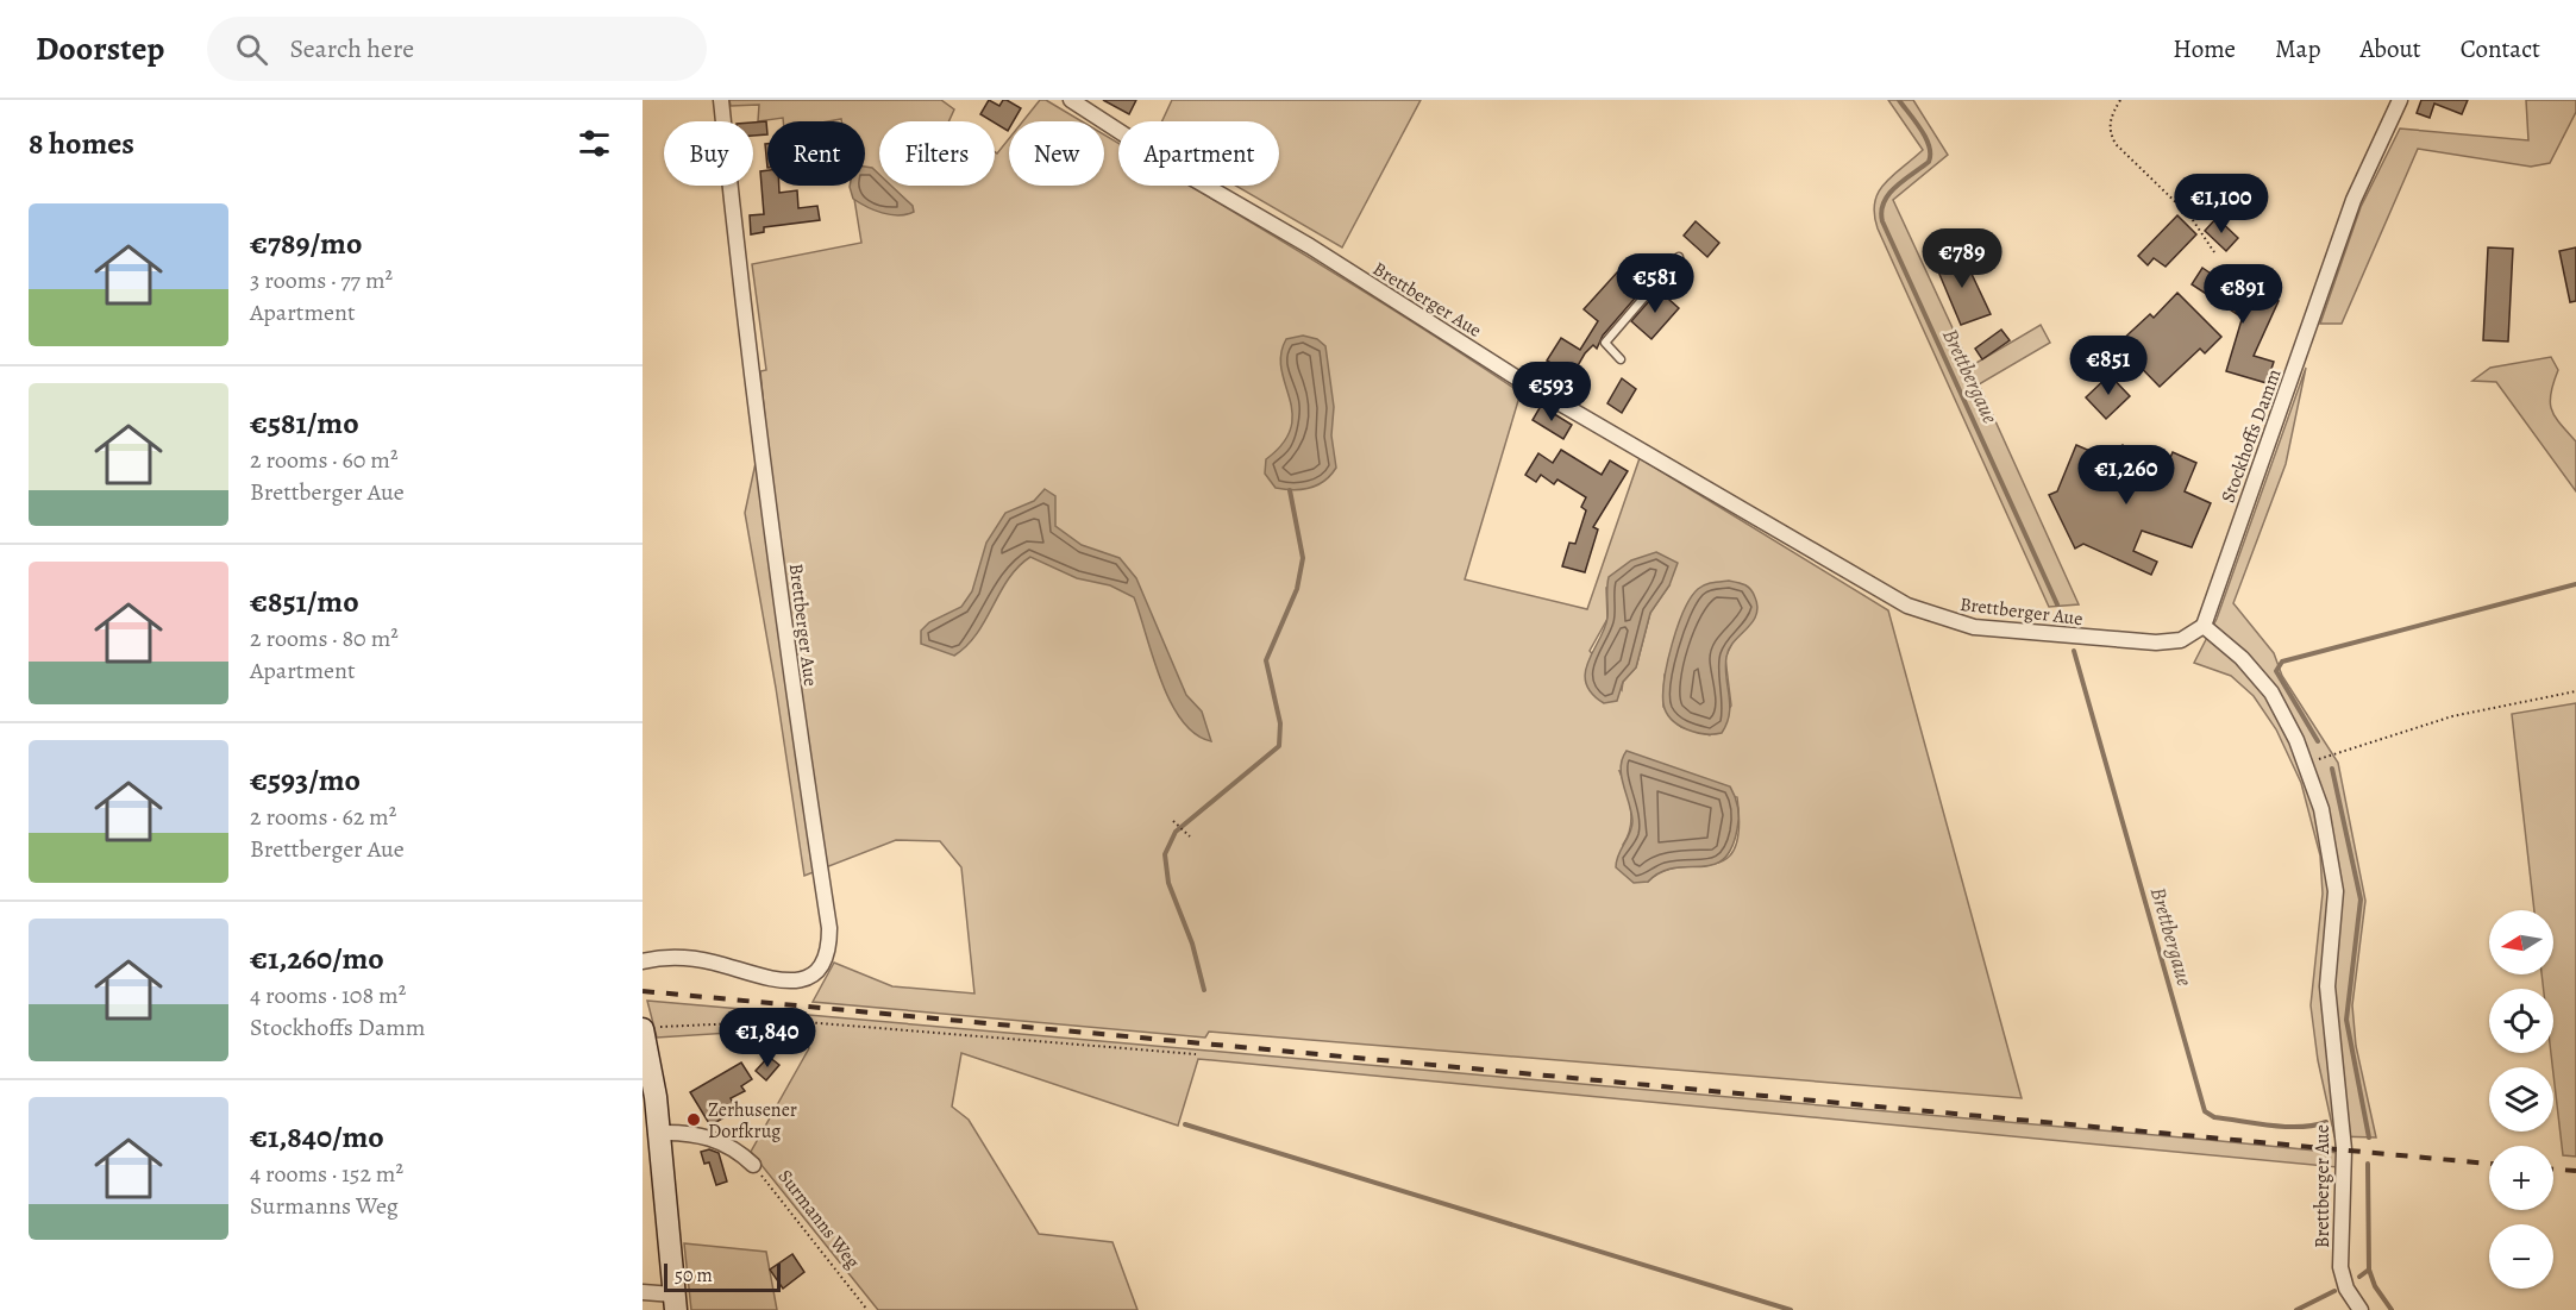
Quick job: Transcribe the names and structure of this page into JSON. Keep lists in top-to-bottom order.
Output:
{
  "streets": {
    "street": ["Brettberger Aue", "Stockhoffs Damm", "Surmanns Weg"]
  },
  "crossings": [
    ["Brettberger Aue", "Stockhoffs Damm"]
  ],
  "water": ["Brettbergaue"],
  "places": ["Zerhusener Dorfkrug"],
  "scale_bar": "50 m",
  "north": "left",
  "page": {
    "header": "Doorstep",
    "search": "Search here",
    "nav": [
      "Home",
      "Map",
      "About",
      "Contact"
    ],
    "heading": "8 homes",
    "chip": [
      "Buy",
      "Rent",
      "Filters",
      "New",
      "Apartment"
    ],
    "price": [
      "€1,100",
      "€789",
      "€581",
      "€891",
      "€851",
      "€593",
      "€1,260",
      "€1,840"
    ],
    "list": [
      {
        "name": "€789/mo",
        "note": "3 rooms · 77 m² · Apartment"
      },
      {
        "name": "€581/mo",
        "note": "2 rooms · 60 m² · Brettberger Aue"
      },
      {
        "name": "€851/mo",
        "note": "2 rooms · 80 m² · Apartment"
      },
      {
        "name": "€593/mo",
        "note": "2 rooms · 62 m² · Brettberger Aue"
      },
      {
        "name": "€1,260/mo",
        "note": "4 rooms · 108 m² · Stockhoffs Damm"
      },
      {
        "name": "€1,840/mo",
        "note": "4 rooms · 152 m² · Surmanns Weg"
      }
    ],
    "map_buttons": ["+", "−"],
    "scale": "50 m"
  }
}
